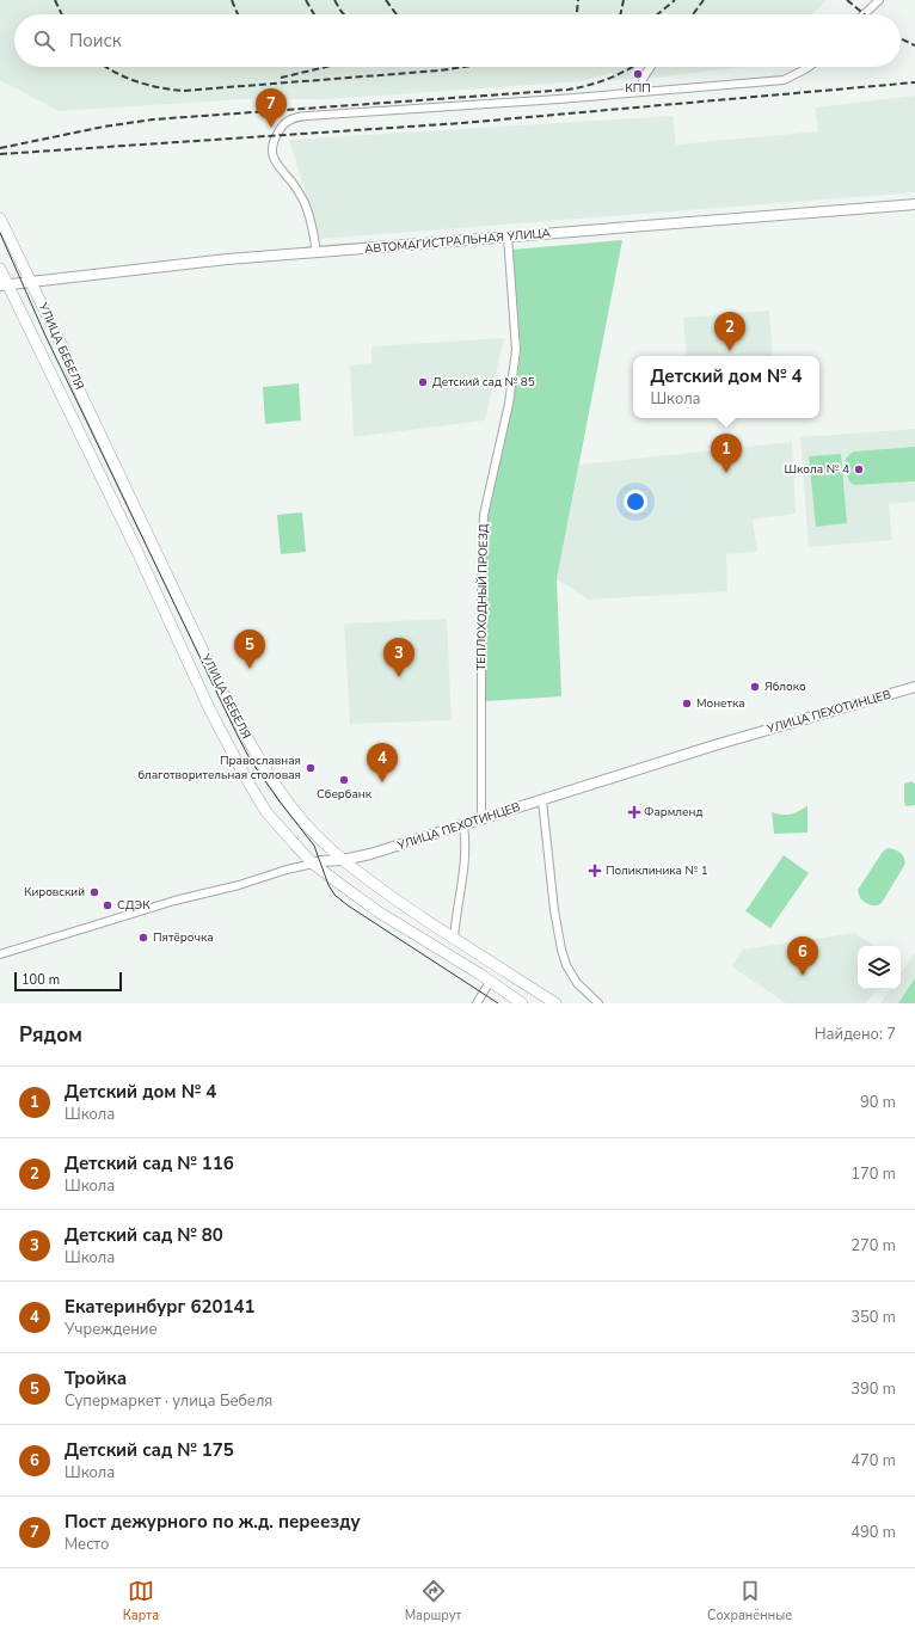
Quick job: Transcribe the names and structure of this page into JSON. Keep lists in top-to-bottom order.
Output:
{
  "streets": {
    "main road": ["АВТОМАГИСТРАЛЬНАЯ УЛИЦА", "УЛИЦА БЕБЕЛЯ", "УЛИЦА ПЕХОТИНЦЕВ"],
    "street": ["ТЕПЛОХОДНЫЙ ПРОЕЗД"]
  },
  "crossings": [
    ["АВТОМАГИСТРАЛЬНАЯ УЛИЦА", "УЛИЦА БЕБЕЛЯ"],
    ["АВТОМАГИСТРАЛЬНАЯ УЛИЦА", "ТЕПЛОХОДНЫЙ ПРОЕЗД"],
    ["УЛИЦА БЕБЕЛЯ", "УЛИЦА ПЕХОТИНЦЕВ"],
    ["ТЕПЛОХОДНЫЙ ПРОЕЗД", "УЛИЦА ПЕХОТИНЦЕВ"]
  ],
  "places": {
    "other": [
      "КПП",
      "Детский сад № 85",
      "Школа № 4",
      "Яблоко",
      "Монетка",
      "Православная благотворительная столовая",
      "Сбербанк",
      "Кировский",
      "СДЭК",
      "Пятёрочка"
    ],
    "health": ["Фармленд", "Поликлиника № 1"]
  },
  "scale_bar": "100 m",
  "page": {
    "search": "Поиск",
    "pins": [
      "7",
      "2",
      "1",
      "5",
      "3",
      "4",
      "6"
    ],
    "popup": ["Детский дом № 4", "Школа"],
    "scale": "100 m",
    "heading": ["Рядом", "Найдено: 7"],
    "list": [
      {
        "mark": "1",
        "name": "Детский дом № 4",
        "note": "Школа",
        "value": "90 m"
      },
      {
        "mark": "2",
        "name": "Детский сад № 116",
        "note": "Школа",
        "value": "170 m"
      },
      {
        "mark": "3",
        "name": "Детский сад № 80",
        "note": "Школа",
        "value": "270 m"
      },
      {
        "mark": "4",
        "name": "Екатеринбург 620141",
        "note": "Учреждение",
        "value": "350 m"
      },
      {
        "mark": "5",
        "name": "Тройка",
        "note": "Супермаркет · улица Бебеля",
        "value": "390 m"
      },
      {
        "mark": "6",
        "name": "Детский сад № 175",
        "note": "Школа",
        "value": "470 m"
      },
      {
        "mark": "7",
        "name": "Пост дежурного по ж.д. переезду",
        "note": "Место",
        "value": "490 m"
      }
    ],
    "nav": ["Карта", "Маршрут", "Сохранённые"]
  }
}
